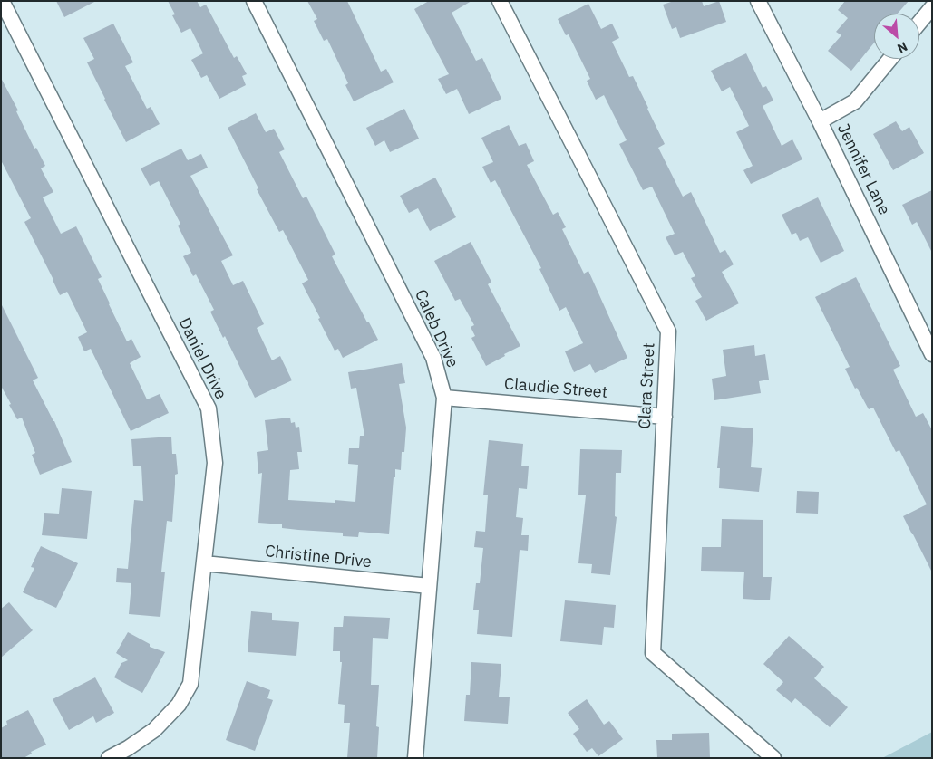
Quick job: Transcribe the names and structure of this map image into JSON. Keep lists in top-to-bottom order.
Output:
{
  "streets": {
    "street": [
      "Jennifer Lane",
      "Caleb Drive",
      "Daniel Drive",
      "Clara Street",
      "Claudie Street",
      "Christine Drive"
    ]
  },
  "crossings": [
    ["Caleb Drive", "Claudie Street"],
    ["Caleb Drive", "Christine Drive"],
    ["Daniel Drive", "Christine Drive"],
    ["Clara Street", "Claudie Street"]
  ],
  "north": "bottom right"
}
